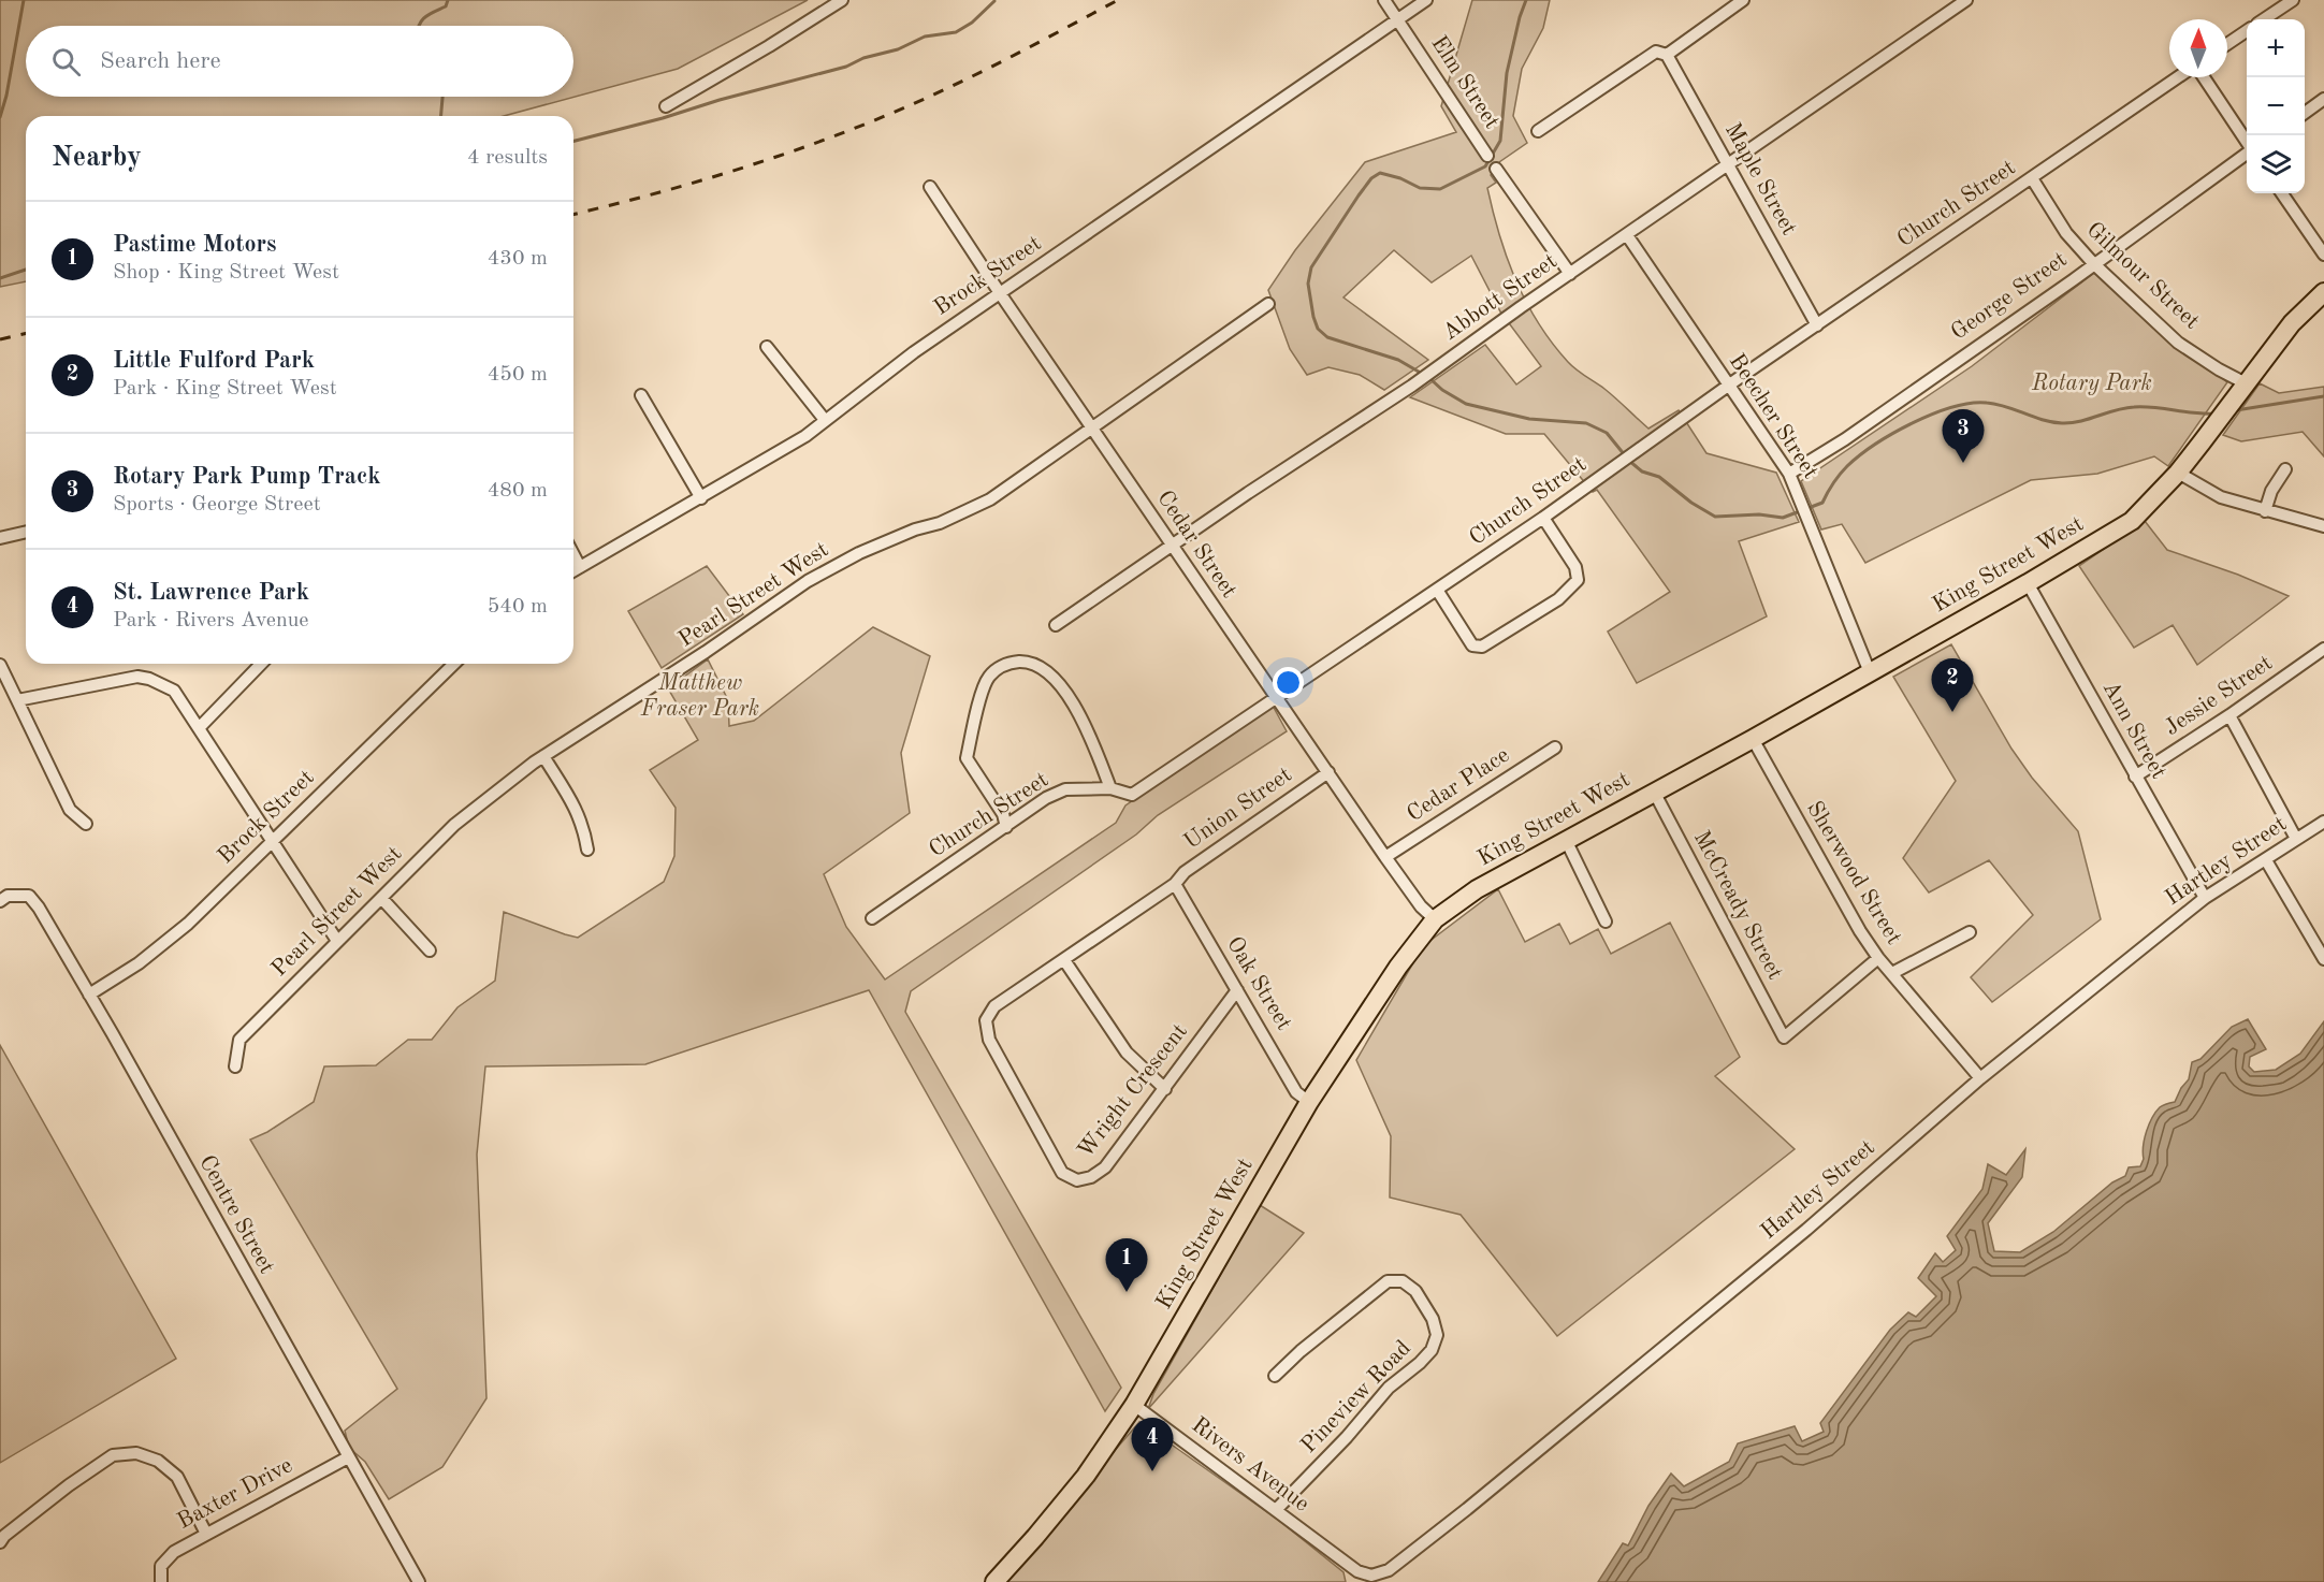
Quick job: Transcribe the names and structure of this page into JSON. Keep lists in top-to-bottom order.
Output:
{
  "streets": {
    "main road": ["King Street West"],
    "street": [
      "Elm Street",
      "Maple Street",
      "Church Street",
      "Brock Street",
      "Gilmour Street",
      "George Street",
      "Abbott Street",
      "Beecher Street",
      "Cedar Street",
      "Pearl Street West",
      "Jessie Street",
      "Ann Street",
      "Cedar Place",
      "Union Street",
      "Hartley Street",
      "Sherwood Street",
      "McCready Street",
      "Oak Street",
      "Wright Crescent",
      "Centre Street",
      "Pineview Road",
      "Rivers Avenue",
      "Baxter Drive"
    ]
  },
  "crossings": [
    ["Elm Street", "Brock Street"],
    ["Maple Street", "Church Street"],
    ["Maple Street", "Abbott Street"],
    ["Church Street", "Gilmour Street"],
    ["Church Street", "Beecher Street"],
    ["Church Street", "Cedar Street"],
    ["Brock Street", "Cedar Street"],
    ["Brock Street", "Centre Street"],
    ["Gilmour Street", "George Street"],
    ["Gilmour Street", "King Street West"],
    ["George Street", "Beecher Street"],
    ["Abbott Street", "Beecher Street"],
    ["Abbott Street", "Cedar Street"],
    ["Beecher Street", "King Street West"],
    ["Cedar Street", "King Street West"],
    ["Cedar Street", "Pearl Street West"],
    ["Cedar Street", "Cedar Place"],
    ["Cedar Street", "Union Street"],
    ["King Street West", "Ann Street"],
    ["King Street West", "Sherwood Street"],
    ["King Street West", "McCready Street"],
    ["King Street West", "Oak Street"],
    ["King Street West", "Rivers Avenue"],
    ["Jessie Street", "Ann Street"],
    ["Ann Street", "Hartley Street"],
    ["Union Street", "Oak Street"],
    ["Union Street", "Wright Crescent"],
    ["Hartley Street", "Sherwood Street"],
    ["Hartley Street", "Rivers Avenue"],
    ["Sherwood Street", "McCready Street"],
    ["Oak Street", "Wright Crescent"],
    ["Centre Street", "Baxter Drive"],
    ["Pineview Road", "Rivers Avenue"]
  ],
  "parks": ["Rotary Park", "Matthew Fraser Park"],
  "north": "top",
  "page": {
    "map_buttons": ["+", "−"],
    "search": "Search here",
    "heading": ["Nearby", "4 results"],
    "list": [
      {
        "mark": "1",
        "name": "Pastime Motors",
        "note": "Shop · King Street West",
        "value": "430 m"
      },
      {
        "mark": "2",
        "name": "Little Fulford Park",
        "note": "Park · King Street West",
        "value": "450 m"
      },
      {
        "mark": "3",
        "name": "Rotary Park Pump Track",
        "note": "Sports · George Street",
        "value": "480 m"
      },
      {
        "mark": "4",
        "name": "St. Lawrence Park",
        "note": "Park · Rivers Avenue",
        "value": "540 m"
      }
    ],
    "pins": [
      "3",
      "2",
      "1",
      "4"
    ]
  }
}
